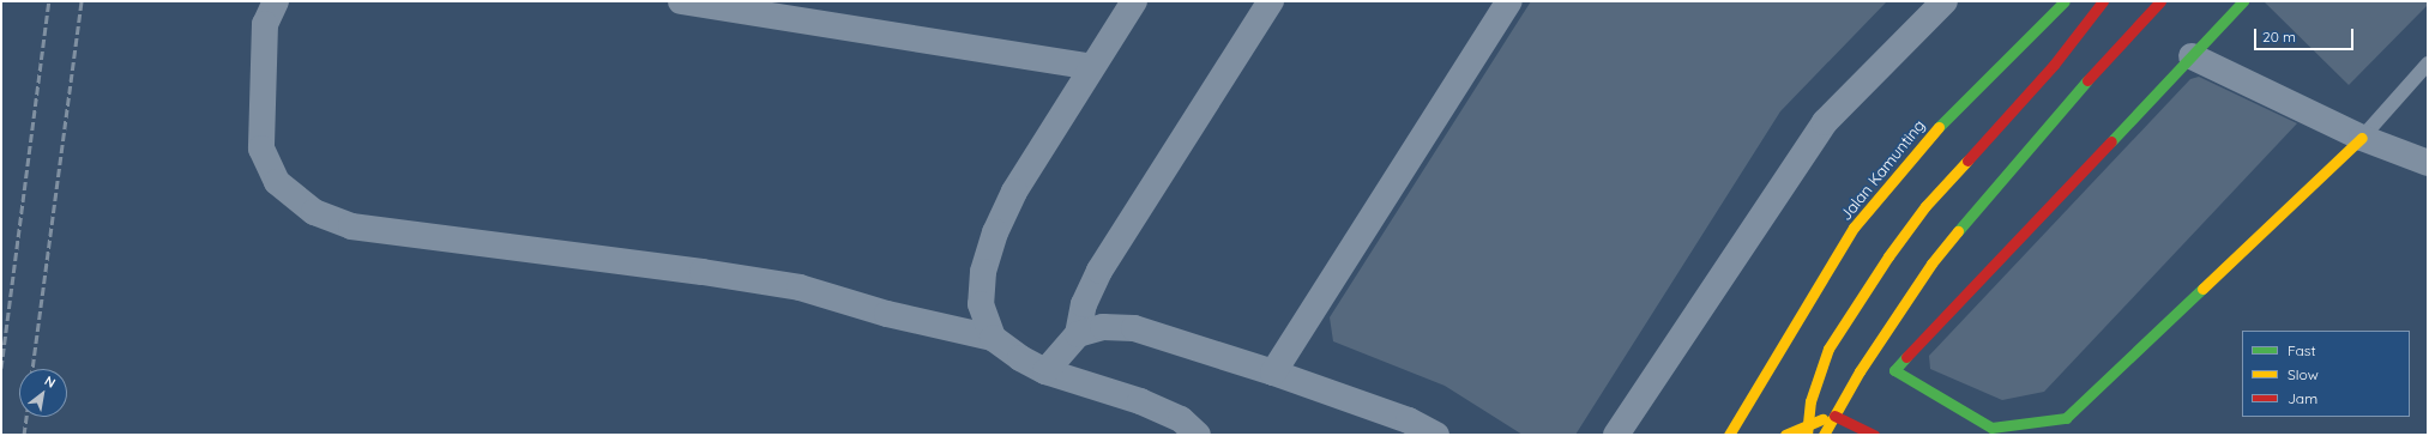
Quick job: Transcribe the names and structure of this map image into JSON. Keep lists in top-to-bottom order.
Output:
{
  "streets": {
    "main road": ["Jalan Kamunting"]
  },
  "legend": ["Fast", "Slow", "Jam"],
  "scale_bar": "20 m",
  "north": "top right"
}
